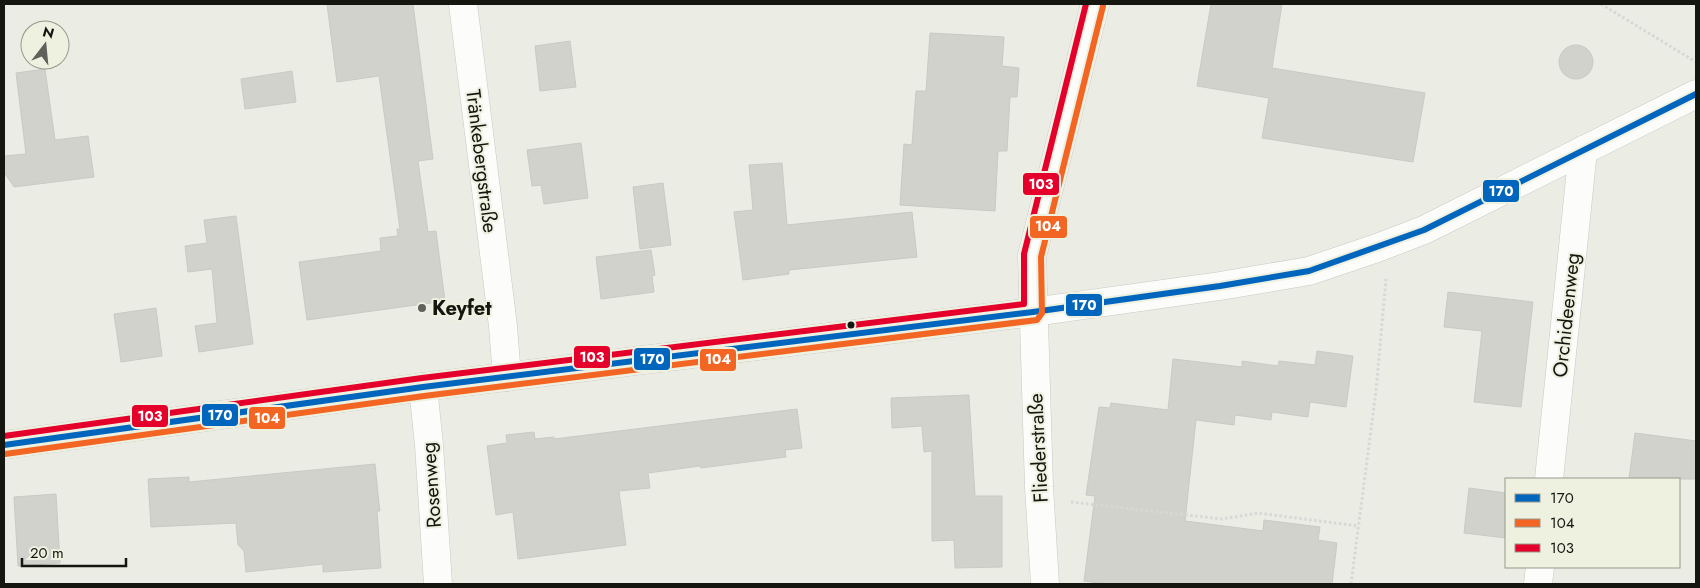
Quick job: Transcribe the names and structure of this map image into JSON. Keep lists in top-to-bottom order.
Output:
{
  "streets": {
    "street": [
      "Tränkebergstraße",
      "Orchideenweg",
      "Fliederstraße",
      "Rosenweg"
    ]
  },
  "places": ["Keyfet"],
  "lines": ["transit line 103", "transit line 104", "transit line 170"],
  "legend": ["170", "104", "103"],
  "scale_bar": "20 m",
  "north": "top"
}
